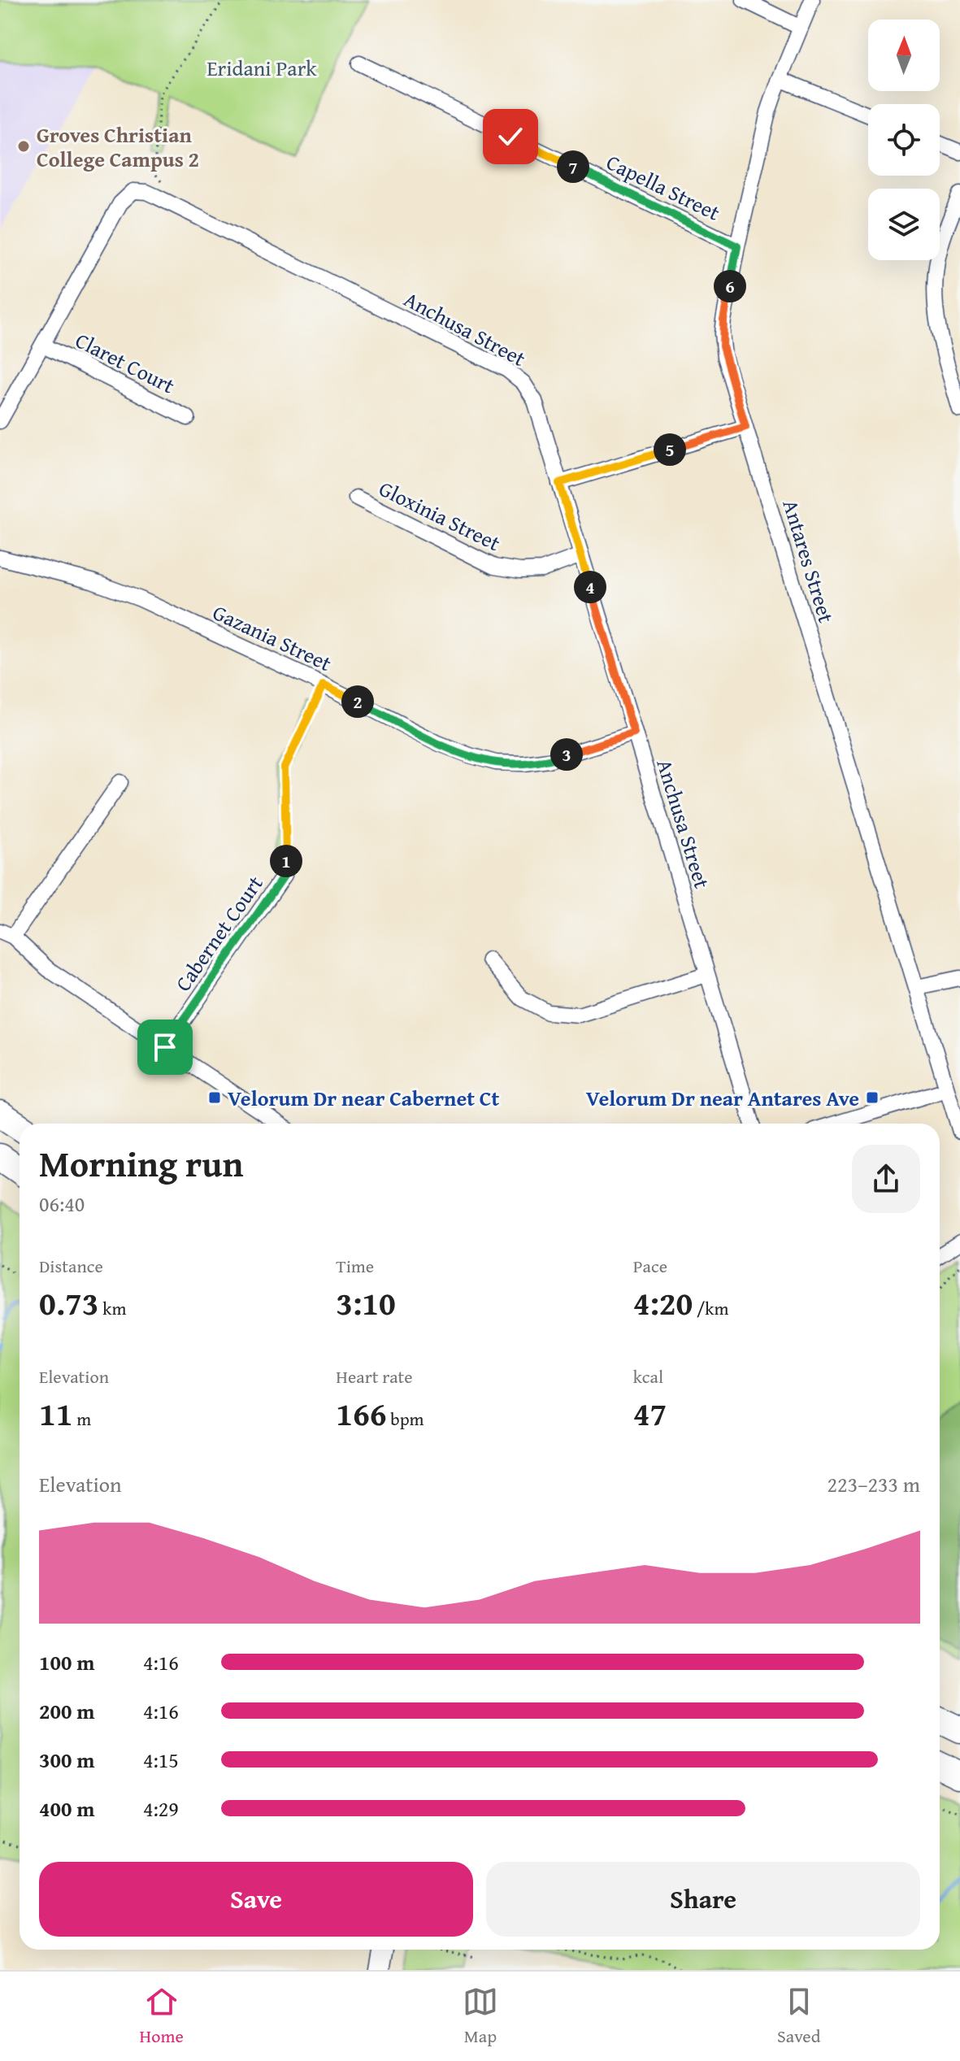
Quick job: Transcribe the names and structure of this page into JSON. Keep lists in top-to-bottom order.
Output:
{
  "streets": {
    "street": [
      "Capella Street",
      "Anchusa Street",
      "Claret Court",
      "Gloxinia Street",
      "Antares Street",
      "Gazania Street",
      "Cabernet Court"
    ]
  },
  "crossings": [
    ["Capella Street", "Antares Street"],
    ["Anchusa Street", "Claret Court"],
    ["Anchusa Street", "Gloxinia Street"],
    ["Anchusa Street", "Gazania Street"]
  ],
  "parks": ["Eridani Park"],
  "places": {
    "other": ["Groves Christian College Campus 2"],
    "transit": ["Velorum Dr near Cabernet Ct", "Velorum Dr near Antares Ave"]
  },
  "north": "top",
  "page": {
    "pins": [
      "7",
      "6",
      "5",
      "4",
      "2",
      "3",
      "1"
    ],
    "heading": ["Morning run", "06:40"],
    "stats": [
      ["Distance", "0.73 km"],
      ["Time", "3:10"],
      ["Pace", "4:20 /km"],
      ["Elevation", "11 m"],
      ["Heart rate", "166 bpm"],
      ["kcal", "47"]
    ],
    "chart": ["Elevation", "223–233 m"],
    "list": [
      {
        "name": "100 m",
        "note": "4:16"
      },
      {
        "name": "200 m",
        "note": "4:16"
      },
      {
        "name": "300 m",
        "note": "4:15"
      },
      {
        "name": "400 m",
        "note": "4:29"
      }
    ],
    "buttons": ["Save", "Share"],
    "tabs": ["Home", "Map", "Saved"]
  }
}
